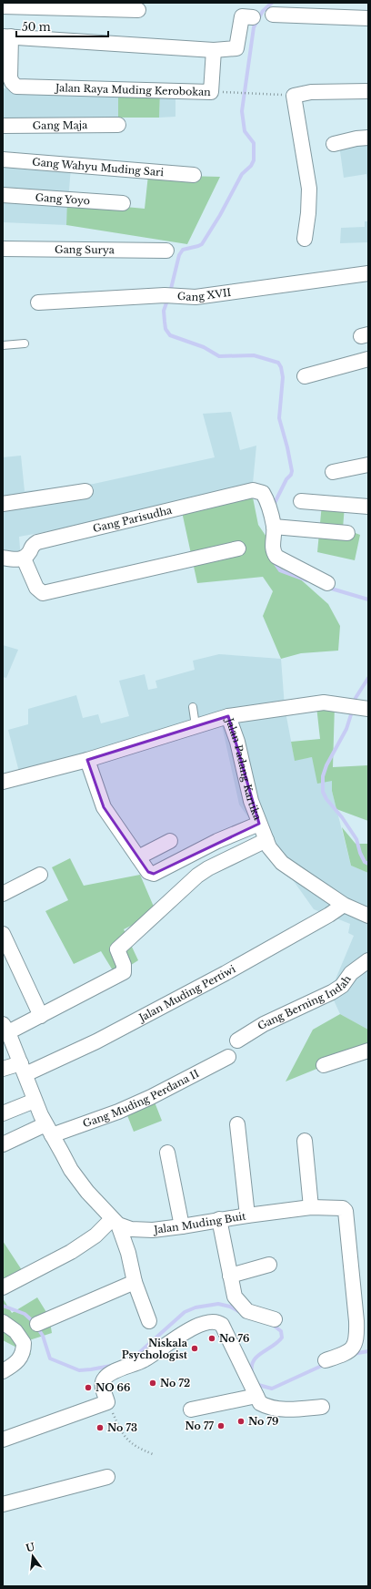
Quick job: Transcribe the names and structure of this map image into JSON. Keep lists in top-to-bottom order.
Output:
{
  "streets": {
    "street": [
      "Jalan Raya Muding Kerobokan",
      "Gang Maja",
      "Gang Wahyu Muding Sari",
      "Gang Yoyo",
      "Gang Surya",
      "Gang XVII",
      "Gang Parisudha",
      "Jalan Padang Kartika",
      "Jalan Muding Pertiwi",
      "Gang Berning Indah",
      "Gang Muding Perdana II",
      "Jalan Muding Buit"
    ]
  },
  "crossings": [
    ["Jalan Padang Kartika", "Jalan Muding Pertiwi"]
  ],
  "places": [
    "No 76",
    "Niskala Psychologist",
    "No 72",
    "NO 66",
    "No 79",
    "No 77",
    "No 73"
  ],
  "scale_bar": "50 m",
  "north": "top"
}
